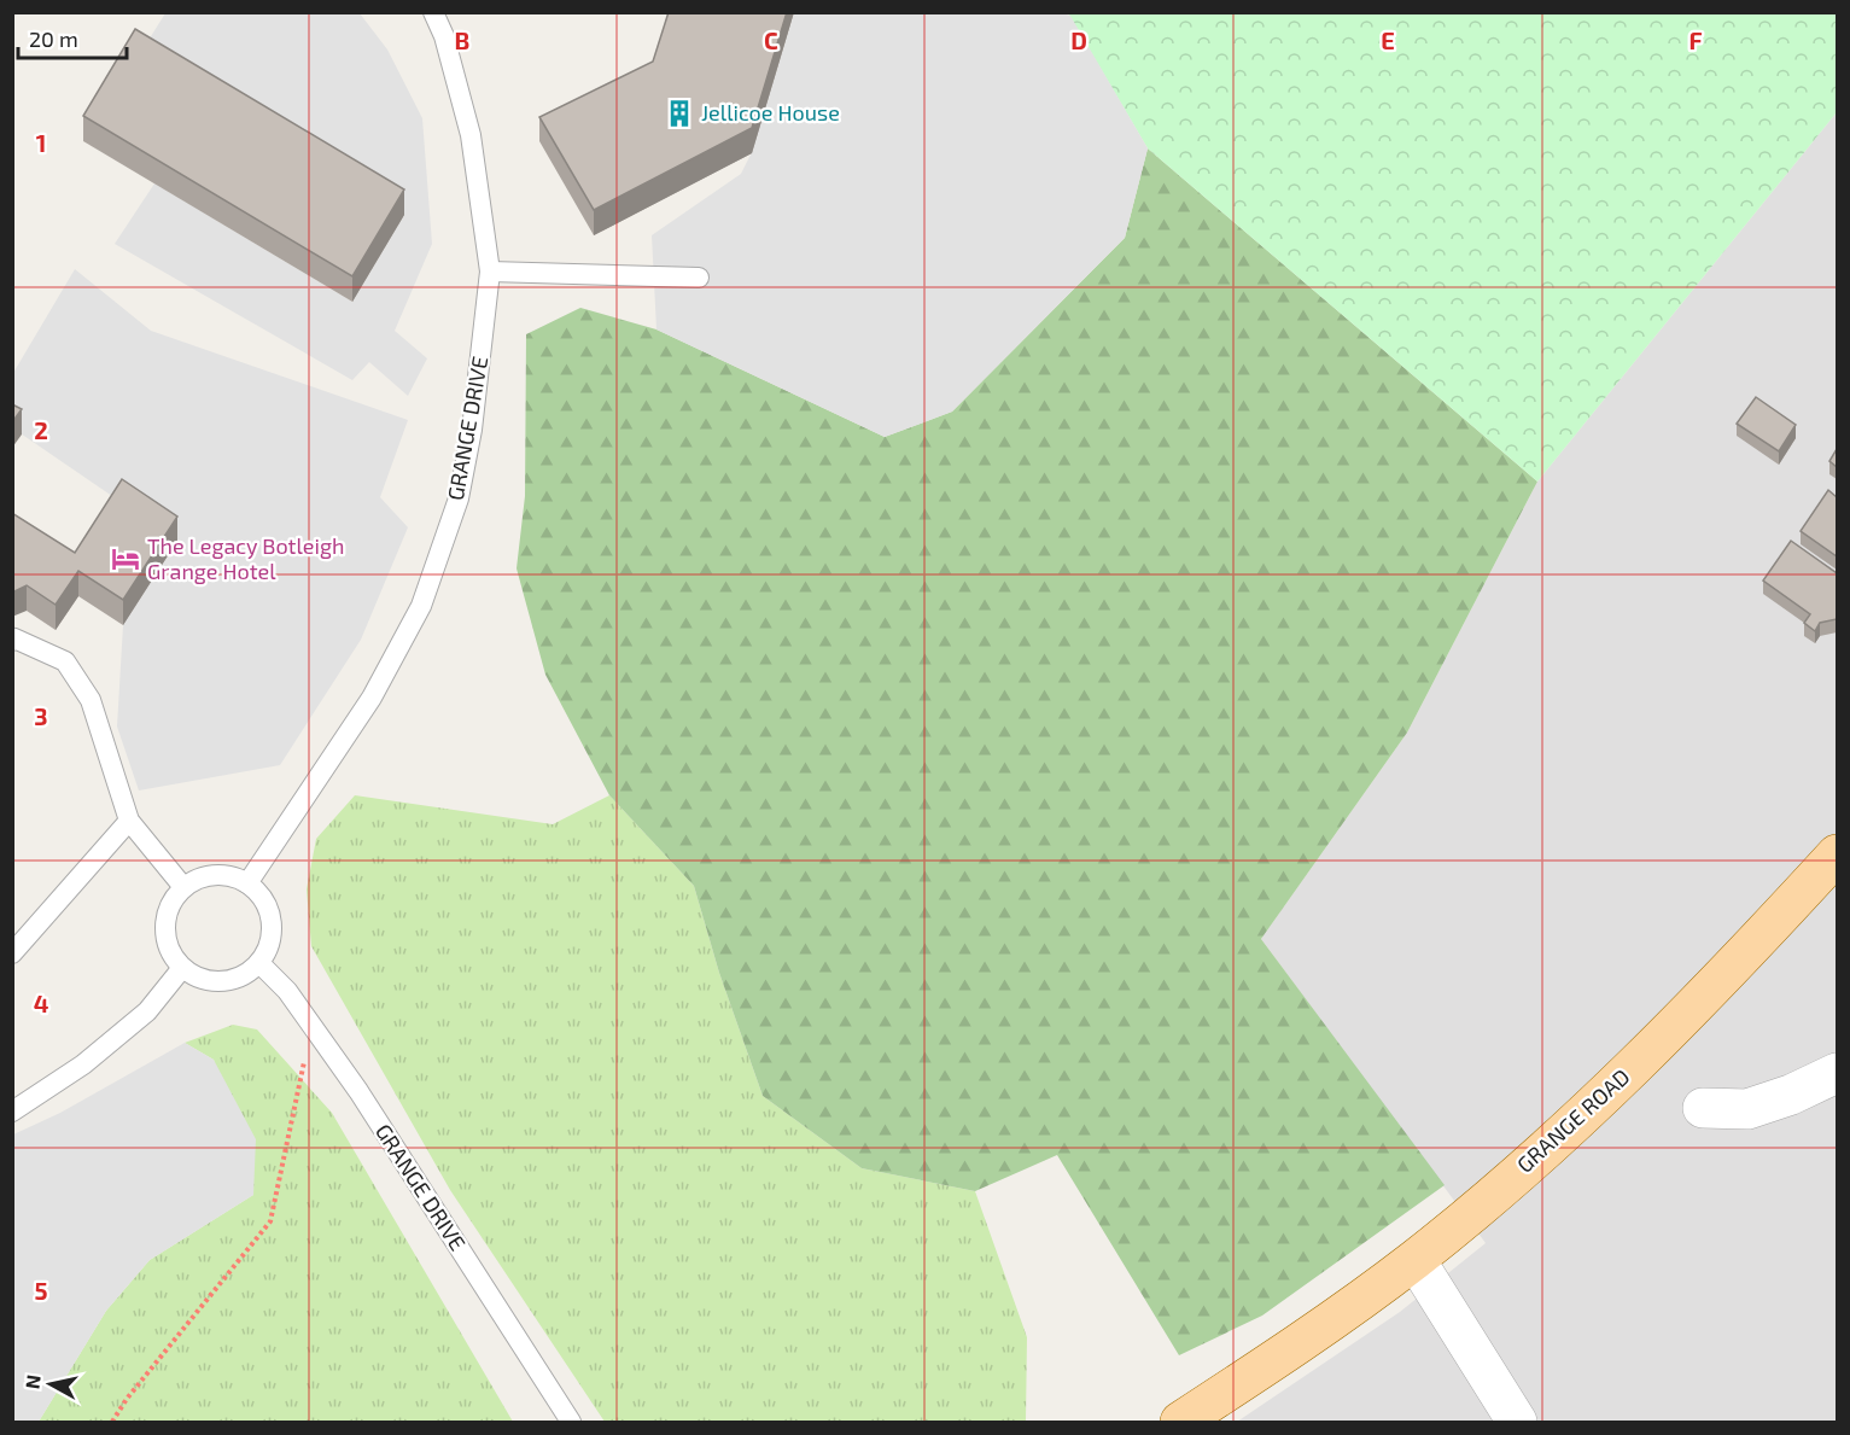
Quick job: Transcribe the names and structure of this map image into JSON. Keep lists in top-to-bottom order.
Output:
{
  "streets": {
    "main road": ["GRANGE ROAD"],
    "lane": ["GRANGE DRIVE"]
  },
  "places": {
    "building": ["Jellicoe House"],
    "hotel": ["The Legacy Botleigh Grange Hotel"]
  },
  "scale_bar": "20 m",
  "north": "left",
  "grid": {
    "columns": [
      "B",
      "C",
      "D",
      "E",
      "F"
    ],
    "rows": [
      "1",
      "2",
      "3",
      "4",
      "5"
    ]
  }
}
